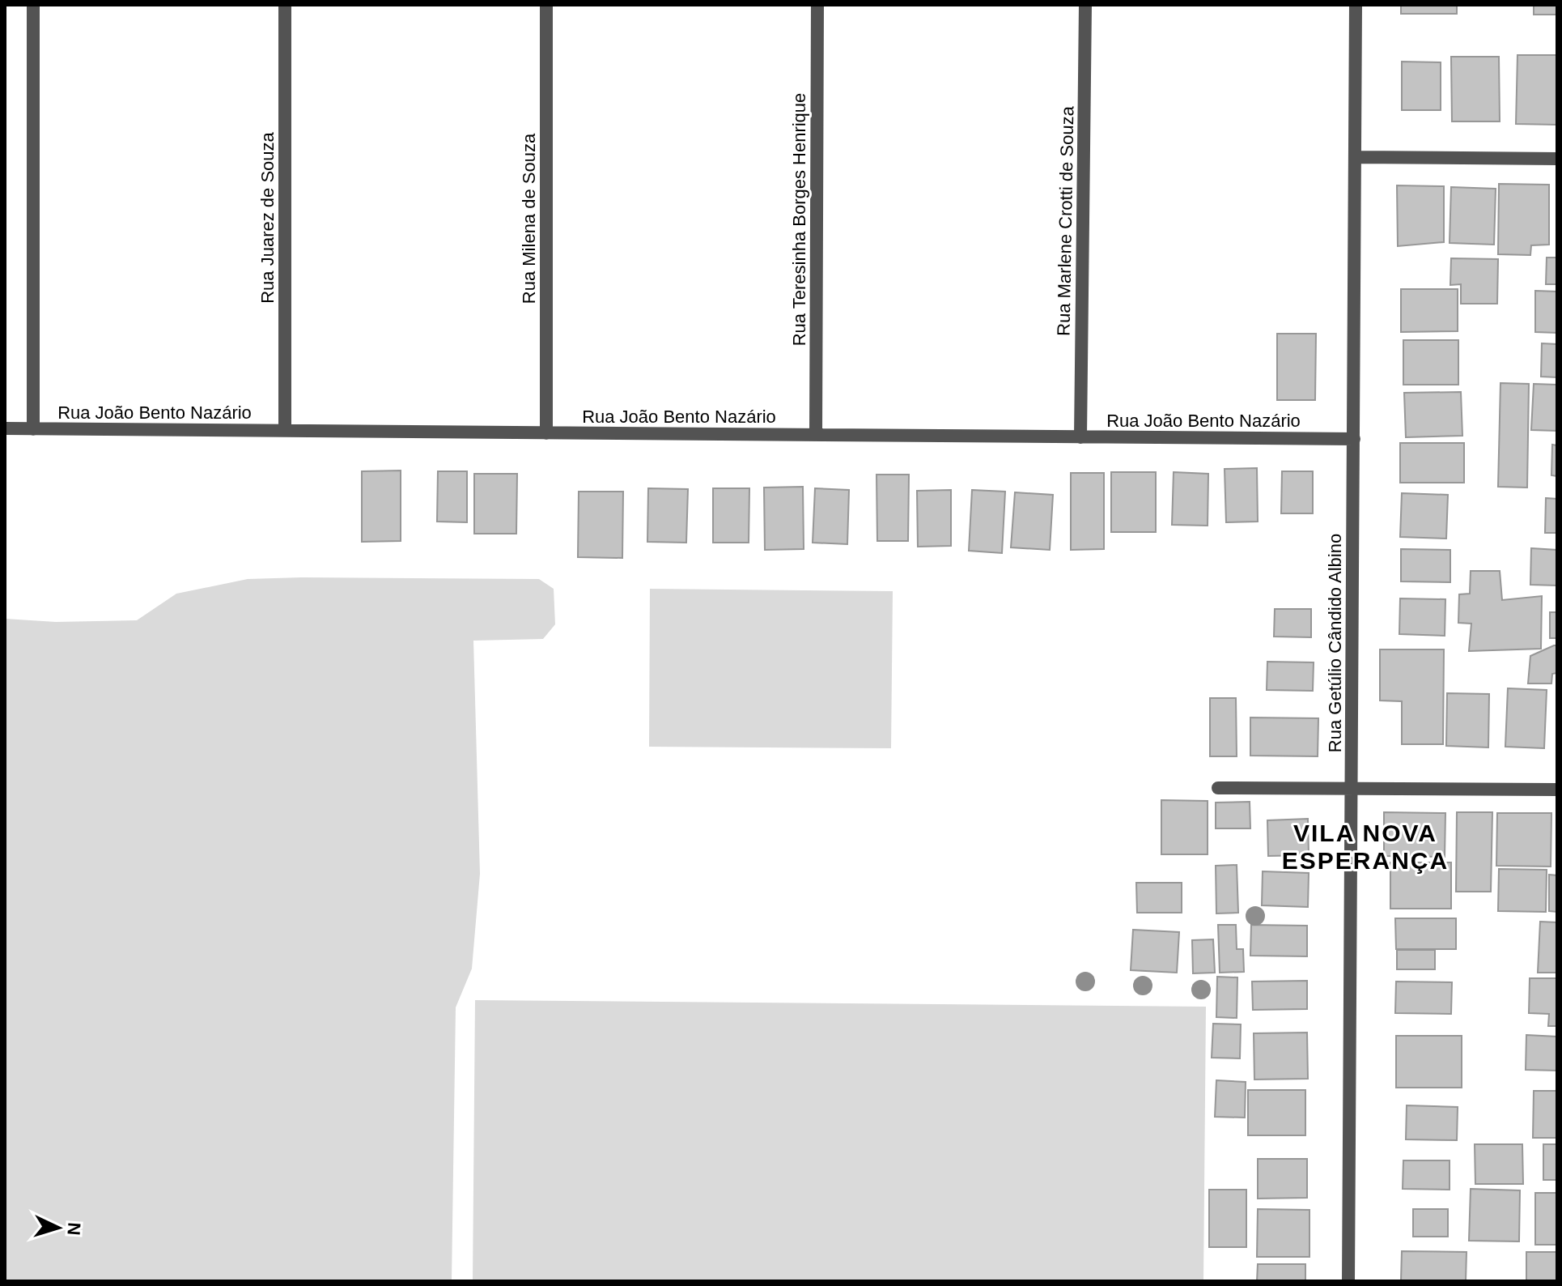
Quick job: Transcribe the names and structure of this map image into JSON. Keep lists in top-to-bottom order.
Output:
{
  "streets": {
    "street": [
      "Rua Juarez de Souza",
      "Rua Milena de Souza",
      "Rua Teresinha Borges Henrique",
      "Rua Marlene Crotti de Souza",
      "Rua João Bento Nazário",
      "Rua Getúlio Cândido Albino"
    ]
  },
  "crossings": [
    ["Rua Juarez de Souza", "Rua João Bento Nazário"],
    ["Rua Milena de Souza", "Rua João Bento Nazário"],
    ["Rua Teresinha Borges Henrique", "Rua João Bento Nazário"],
    ["Rua Marlene Crotti de Souza", "Rua João Bento Nazário"],
    ["Rua João Bento Nazário", "Rua Getúlio Cândido Albino"]
  ],
  "districts": ["VILA NOVA ESPERANÇA"],
  "north": "right"
}
